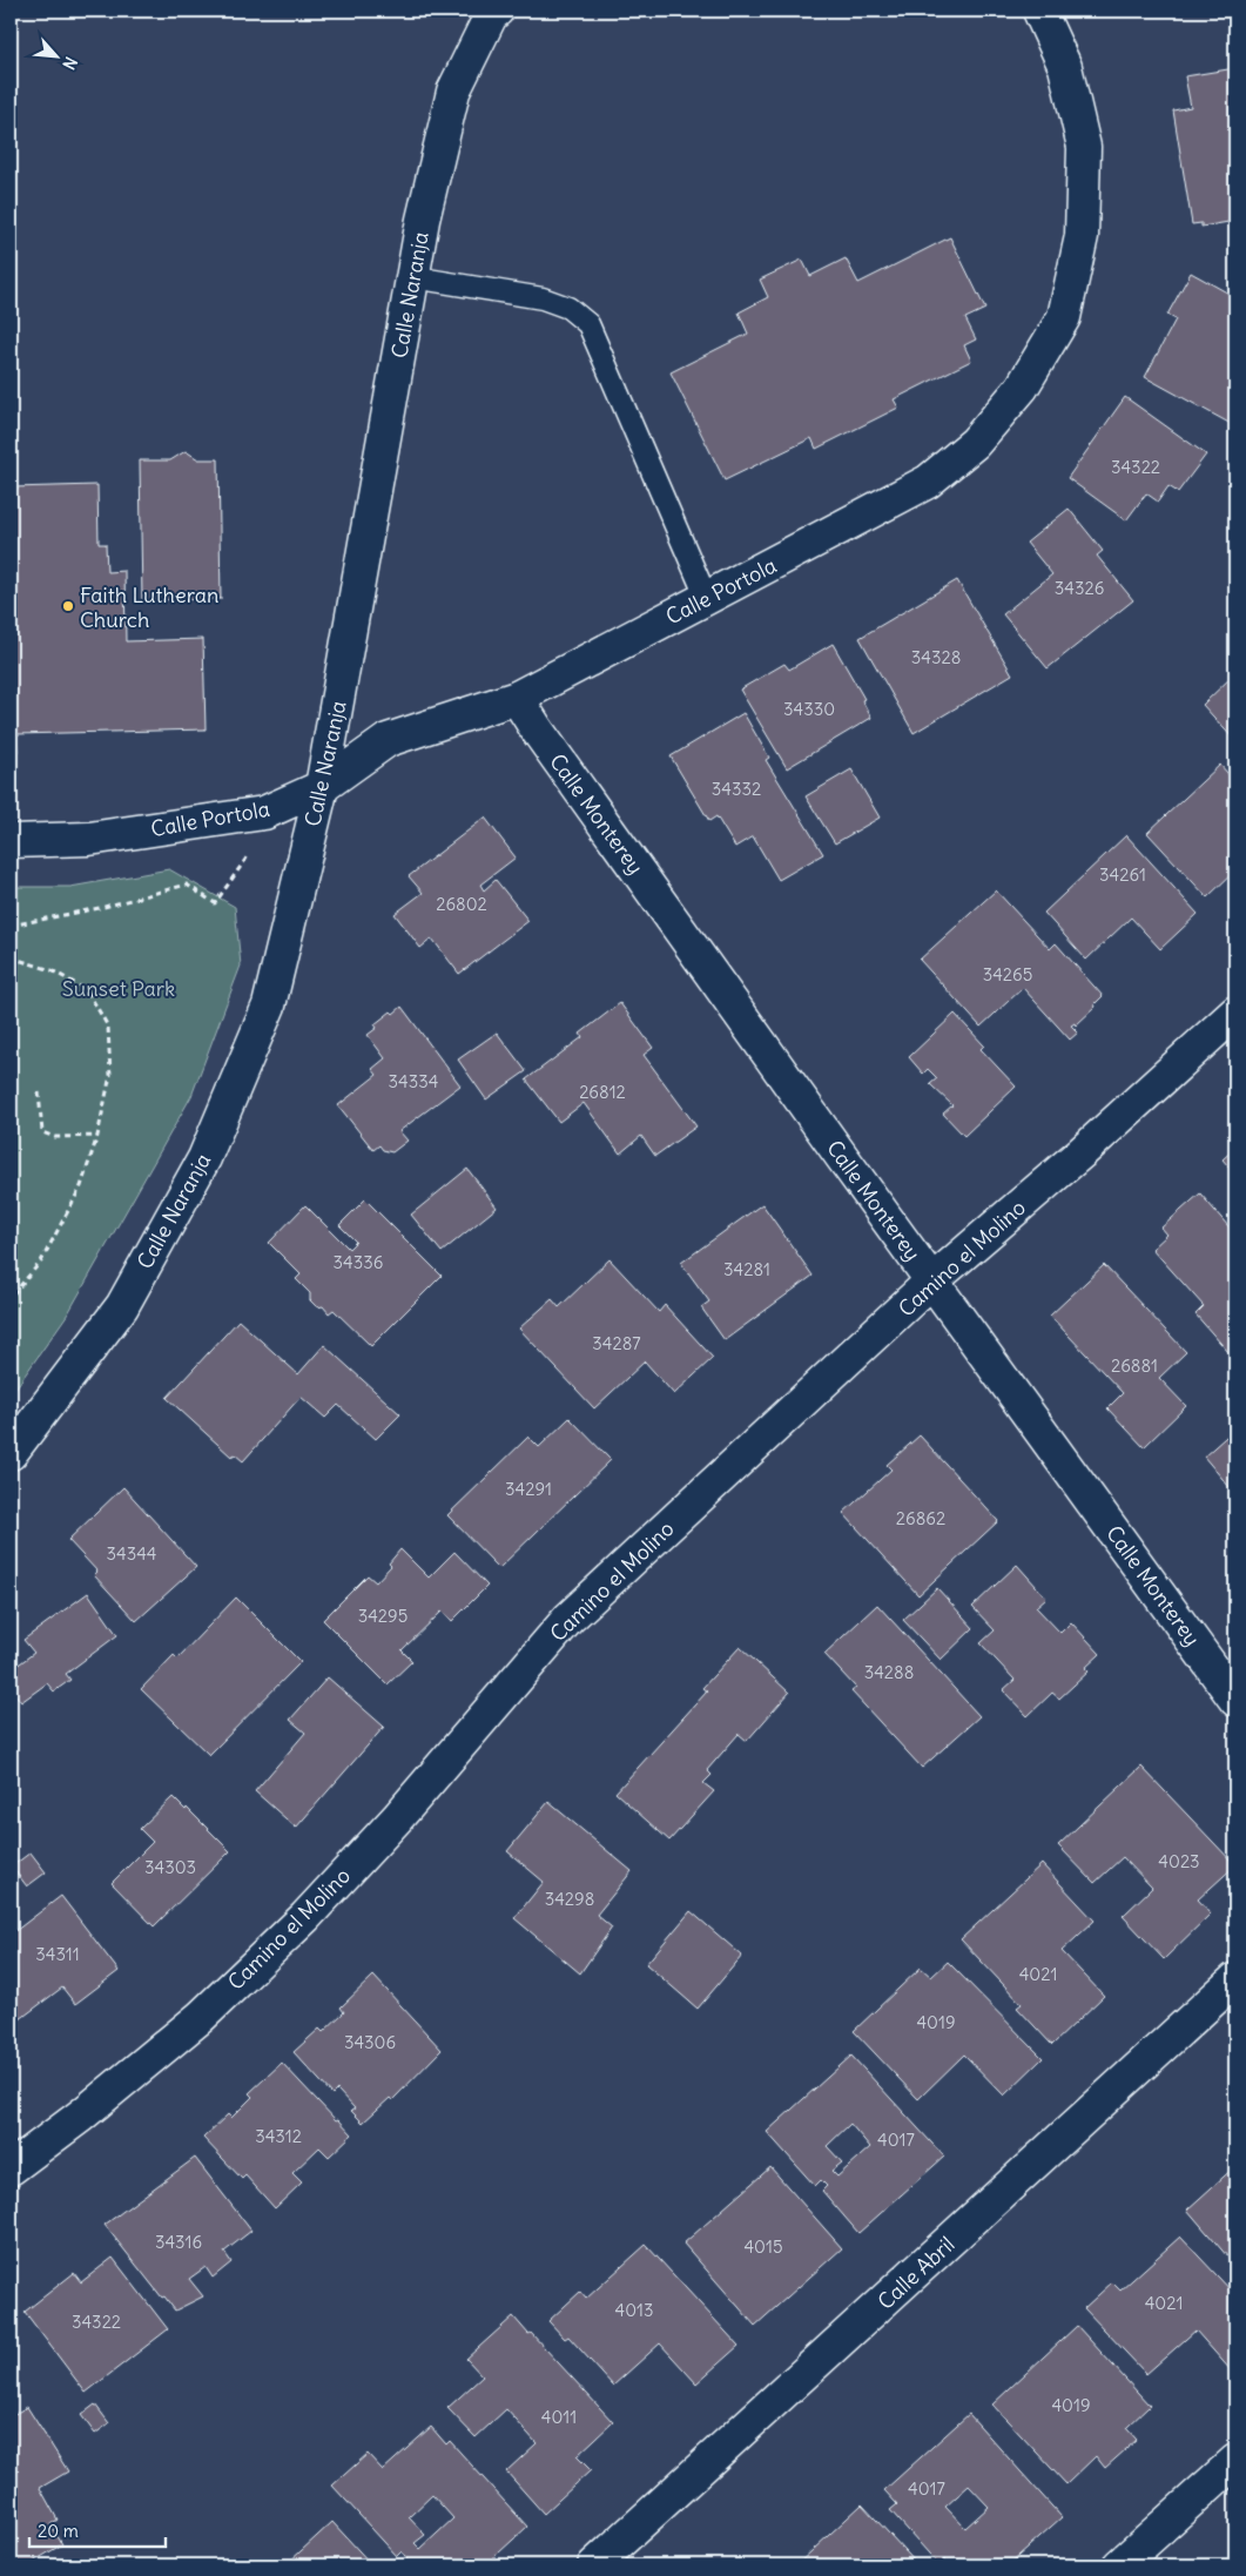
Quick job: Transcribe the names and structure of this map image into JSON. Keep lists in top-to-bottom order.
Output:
{
  "streets": {
    "street": [
      "Calle Naranja",
      "Calle Portola",
      "Calle Monterey",
      "Camino el Molino",
      "Calle Abril"
    ]
  },
  "crossings": [
    ["Calle Naranja", "Calle Portola"],
    ["Calle Portola", "Calle Monterey"],
    ["Calle Monterey", "Camino el Molino"]
  ],
  "parks": ["Sunset Park"],
  "places": ["Faith Lutheran Church"],
  "house_numbers": [
    "34322",
    "34326",
    "34328",
    "34330",
    "34332",
    "34261",
    "26802",
    "34265",
    "34334",
    "26812",
    "34336",
    "34281",
    "34287",
    "26881",
    "34291",
    "26862",
    "34344",
    "34295",
    "34288",
    "4023",
    "34303",
    "34298",
    "34311",
    "4021",
    "4019",
    "34306",
    "34312",
    "4017",
    "34316",
    "4015",
    "4021",
    "4013",
    "34322",
    "4019",
    "4011",
    "4017"
  ],
  "scale_bar": "20 m",
  "north": "bottom right"
}
